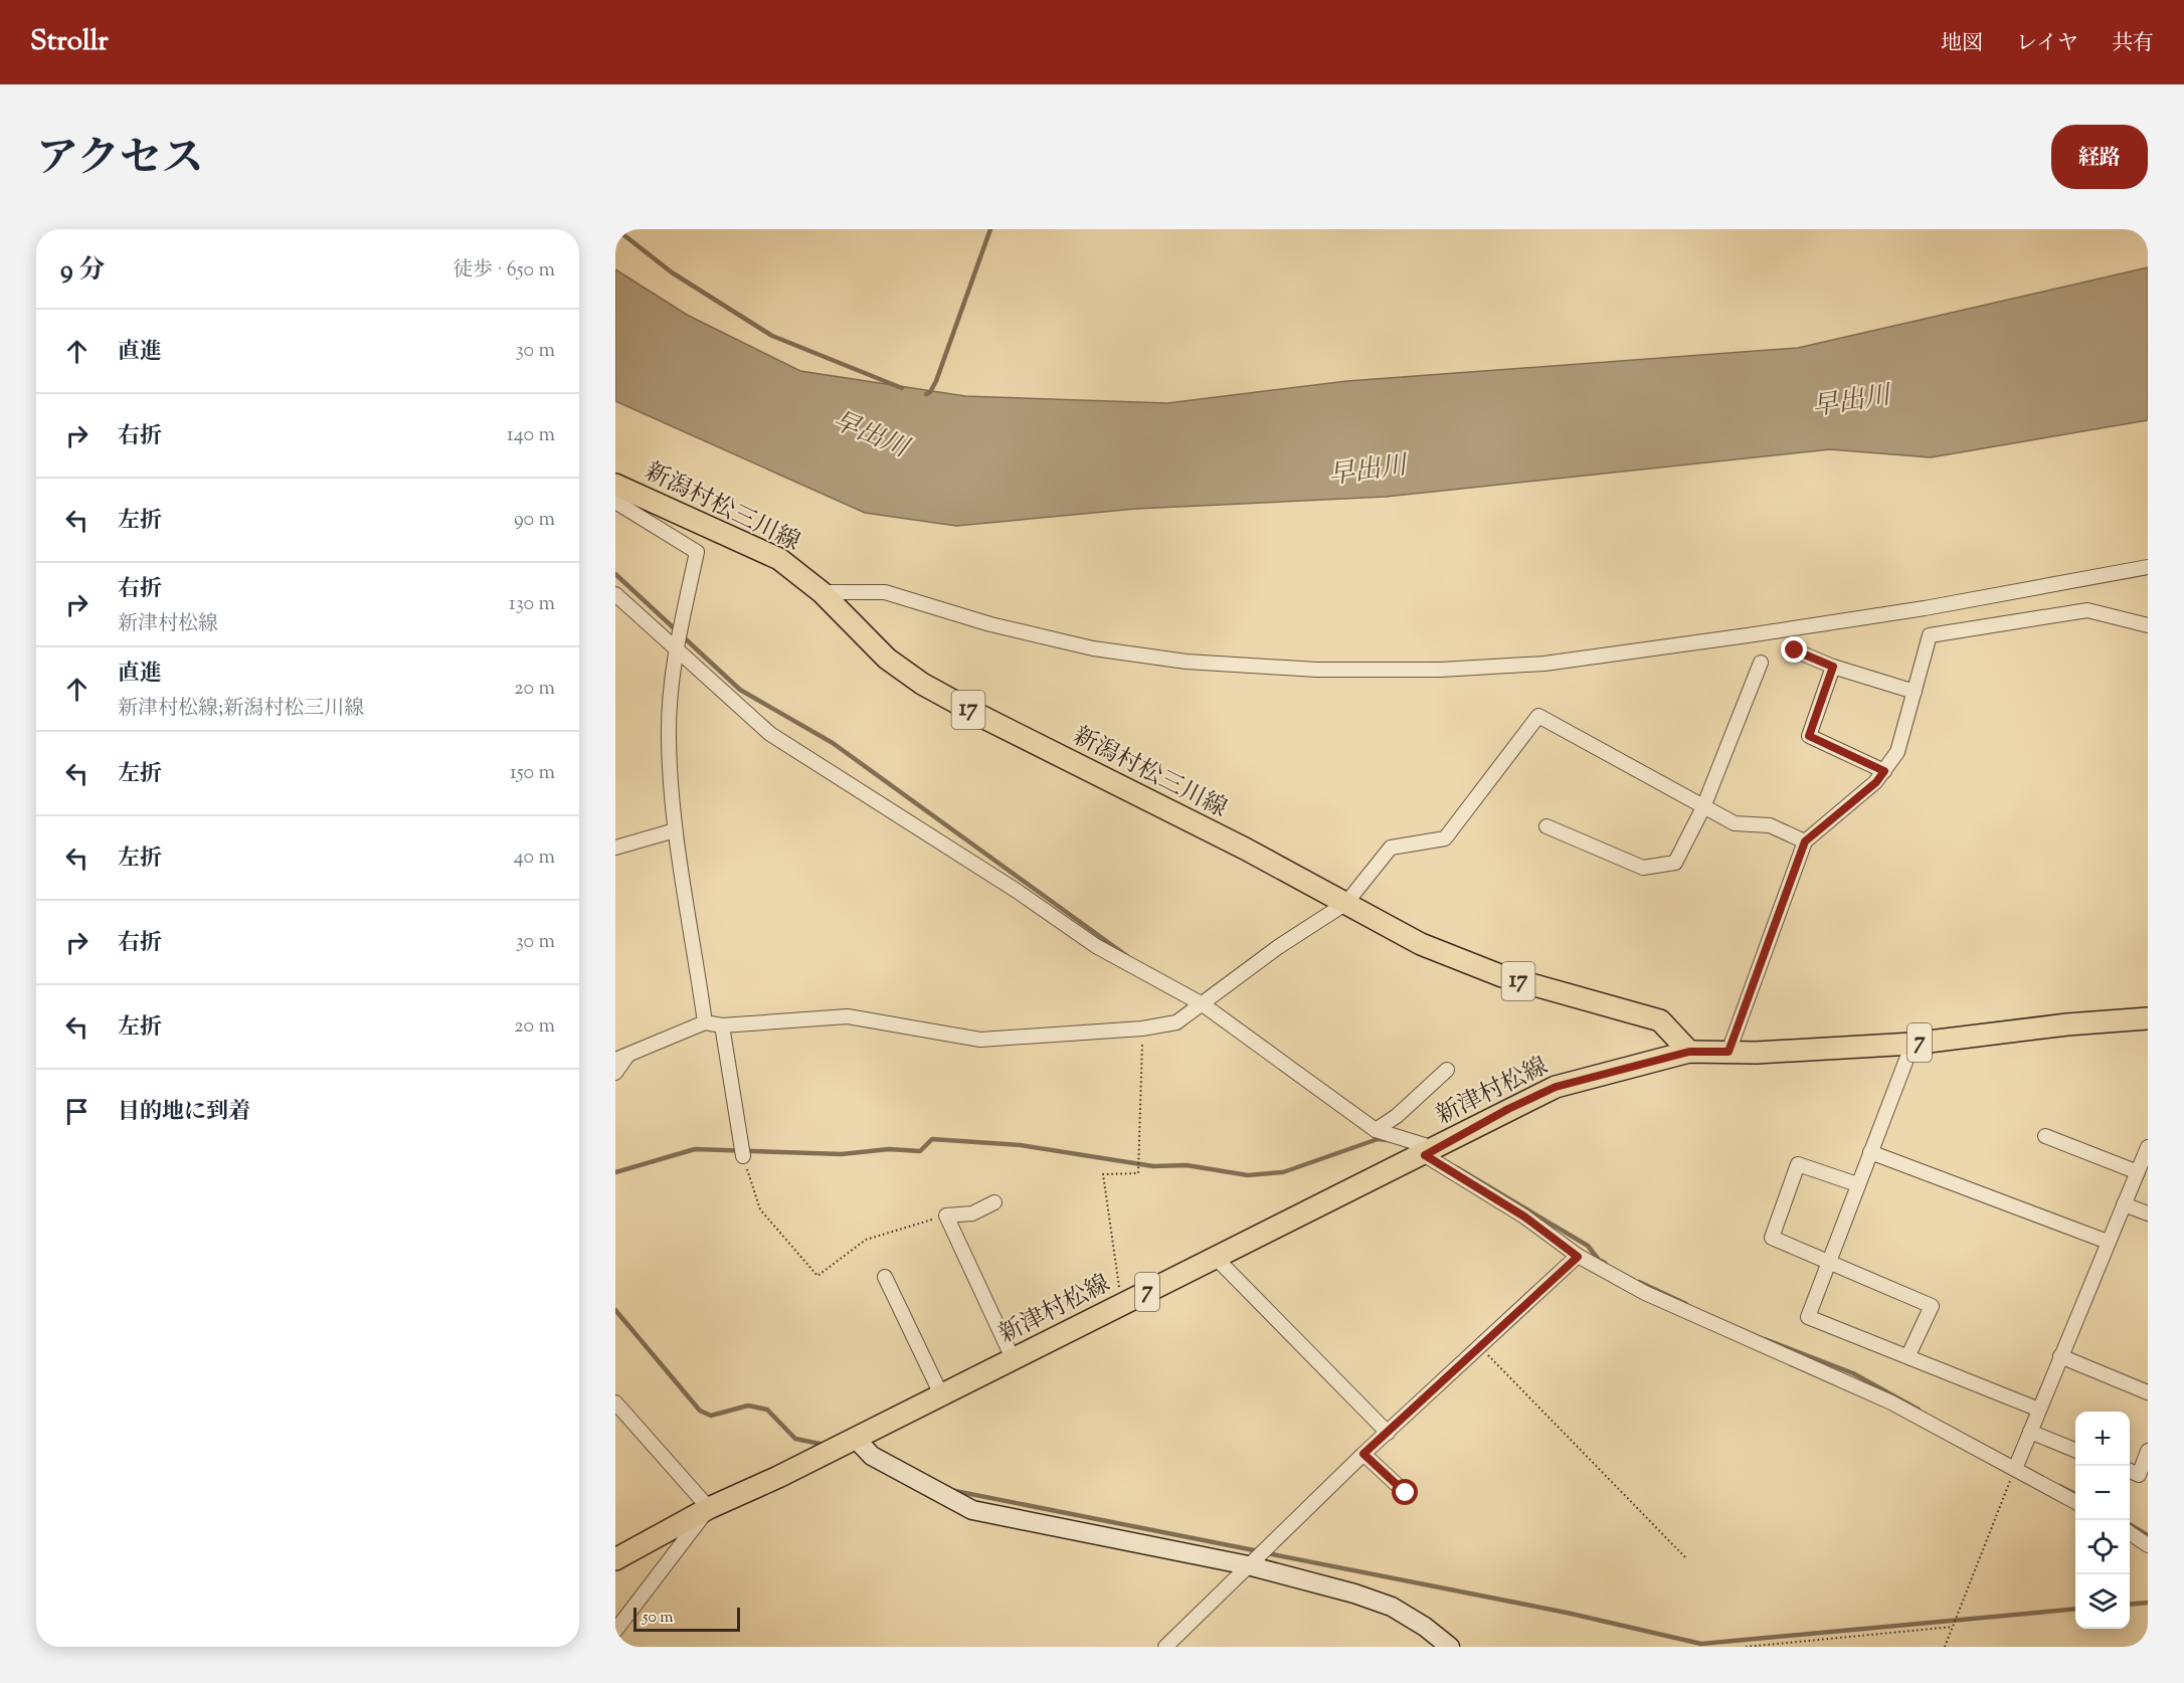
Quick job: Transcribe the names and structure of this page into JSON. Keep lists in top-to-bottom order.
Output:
{
  "streets": {
    "main road": [
      "新潟村松三川線",
      "17",
      "7",
      "新津村松線"
    ]
  },
  "crossings": [
    ["新潟村松三川線", "7"],
    ["新潟村松三川線", "新津村松線"],
    ["7", "新津村松線"]
  ],
  "water": ["早出川"],
  "scale_bar": "50 m",
  "page": {
    "header": "Strollr",
    "nav": ["地図", "レイヤ", "共有"],
    "title": "アクセス",
    "buttons": "経路",
    "heading": ["9 分", "徒歩 · 650 m"],
    "list": [
      ["直進", "30 m"],
      ["右折", "140 m"],
      ["左折", "90 m"],
      ["右折", "新津村松線", "130 m"],
      ["直進", "新津村松線;新潟村松三川線", "20 m"],
      ["左折", "150 m"],
      ["左折", "40 m"],
      ["右折", "30 m"],
      ["左折", "20 m"],
      "目的地に到着"
    ],
    "map_buttons": ["+", "−"],
    "scale": "50 m"
  }
}
